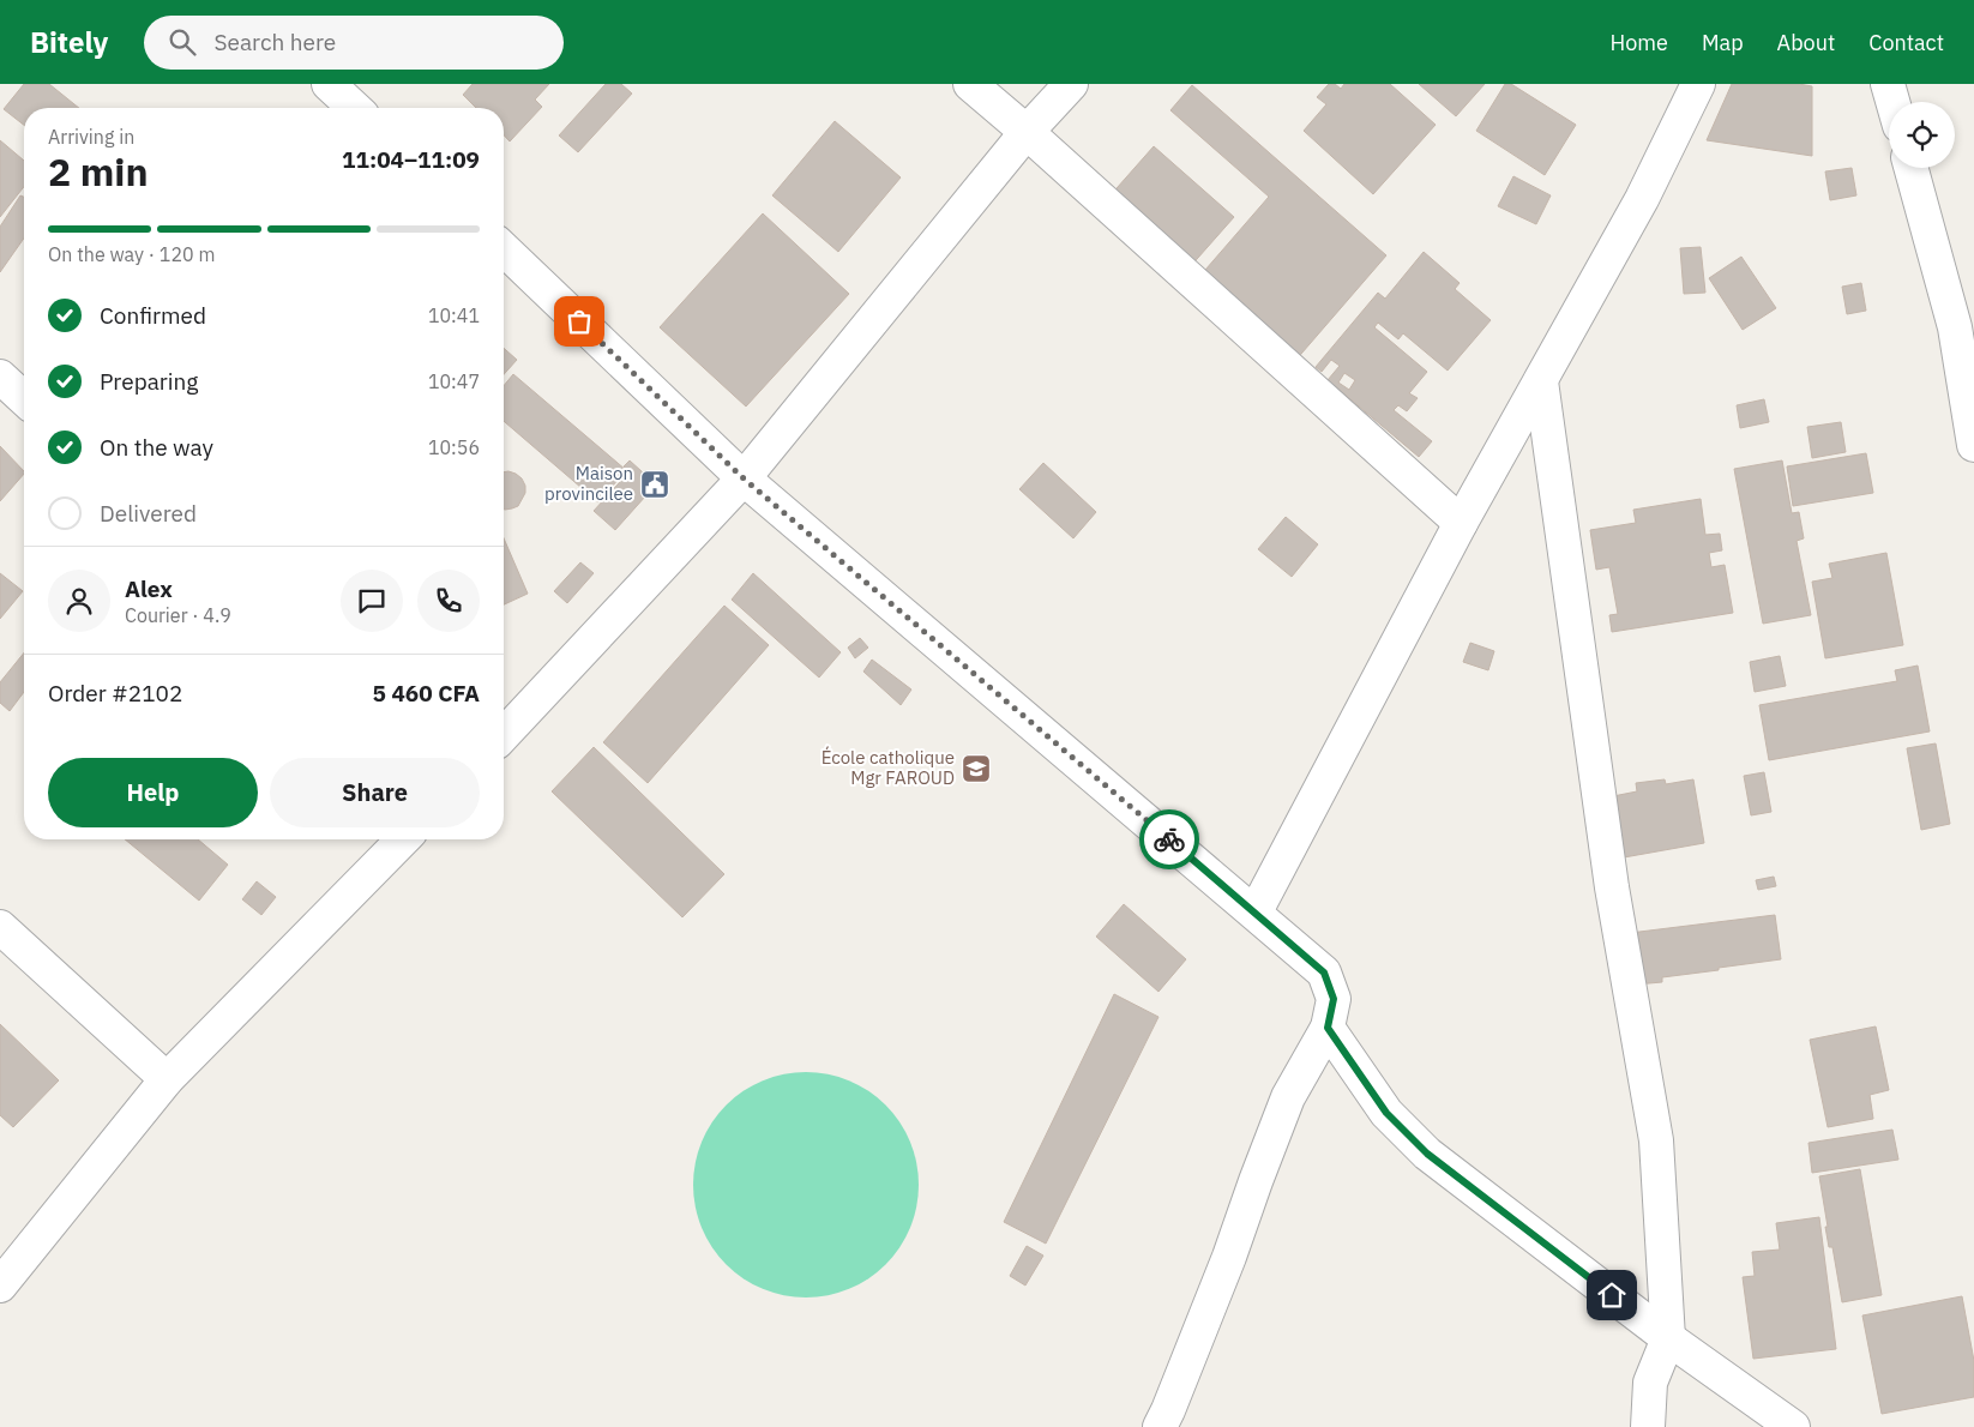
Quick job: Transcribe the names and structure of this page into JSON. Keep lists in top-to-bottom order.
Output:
{
  "places": {
    "public building": ["Maison provincilee"],
    "school or university": ["École catholique Mgr FAROUD"]
  },
  "page": {
    "header": "Bitely",
    "search": "Search here",
    "nav": [
      "Home",
      "Map",
      "About",
      "Contact"
    ],
    "heading": ["2 min", "Arriving in", "11:04–11:09"],
    "panel": [
      "Alex",
      "Courier · 4.9",
      "Order #2102",
      "5 460 CFA"
    ],
    "bar": "On the way · 120 m",
    "list": [
      ["Confirmed", "10:41"],
      ["Preparing", "10:47"],
      ["On the way", "10:56"],
      "Delivered"
    ],
    "buttons": ["Help", "Share"]
  }
}
